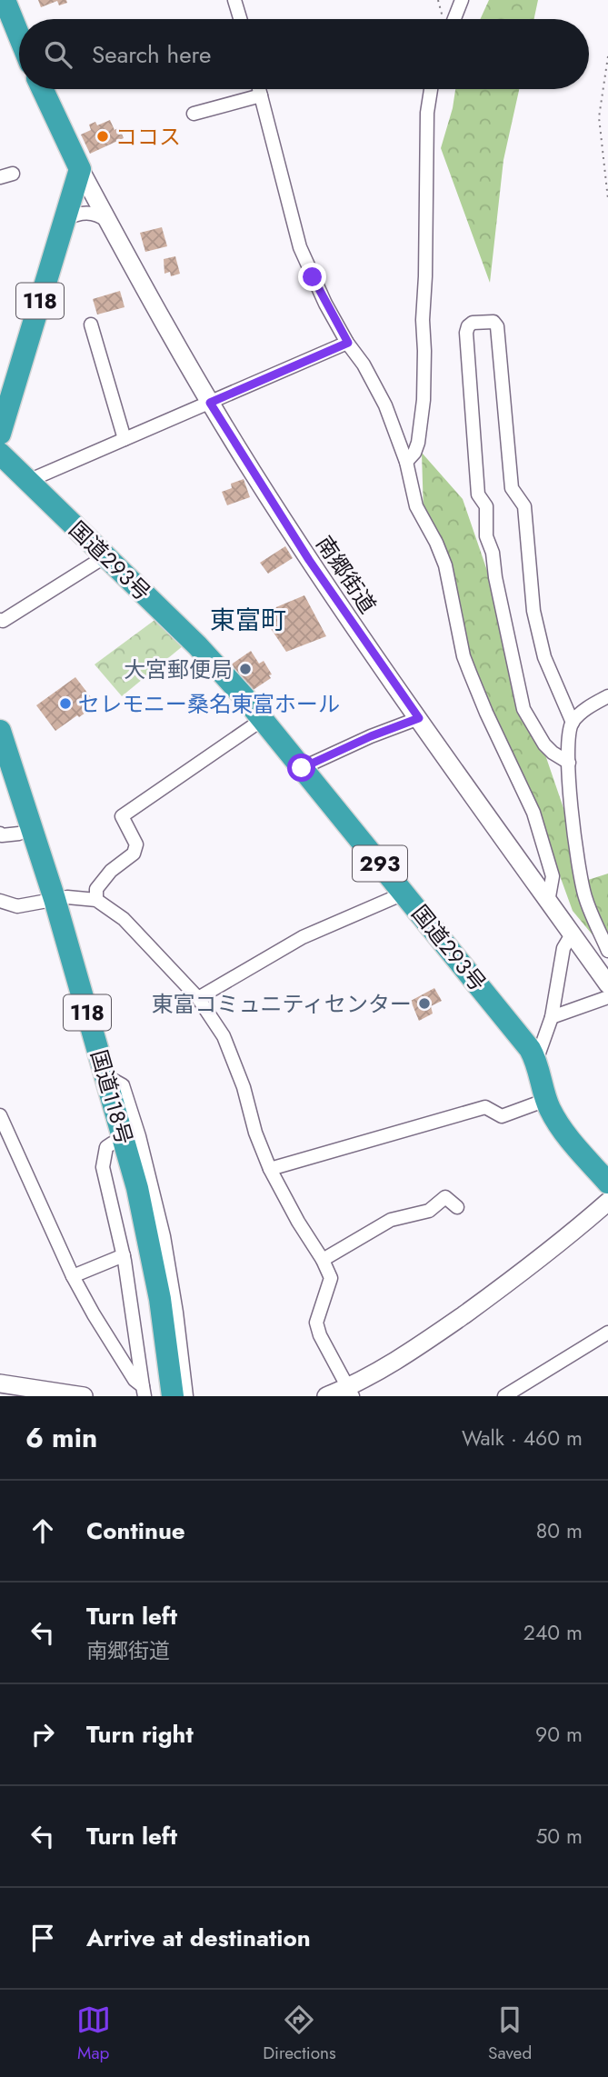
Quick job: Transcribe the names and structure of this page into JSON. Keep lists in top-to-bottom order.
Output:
{
  "streets": {
    "highway": [
      "118",
      "国道293号",
      "293",
      "国道118号"
    ],
    "street": ["南郷街道"]
  },
  "crossings": [
    ["118", "南郷街道"]
  ],
  "districts": ["東富町"],
  "places": [
    "ココス",
    "大宮郵便局",
    "セレモニー桑名東富ホール",
    "東富コミュニティセンター"
  ],
  "page": {
    "search": "Search here",
    "heading": ["6 min", "Walk · 460 m"],
    "list": [
      ["Continue", "80 m"],
      ["Turn left", "南郷街道", "240 m"],
      ["Turn right", "90 m"],
      ["Turn left", "50 m"],
      "Arrive at destination"
    ],
    "nav": ["Map", "Directions", "Saved"]
  }
}
